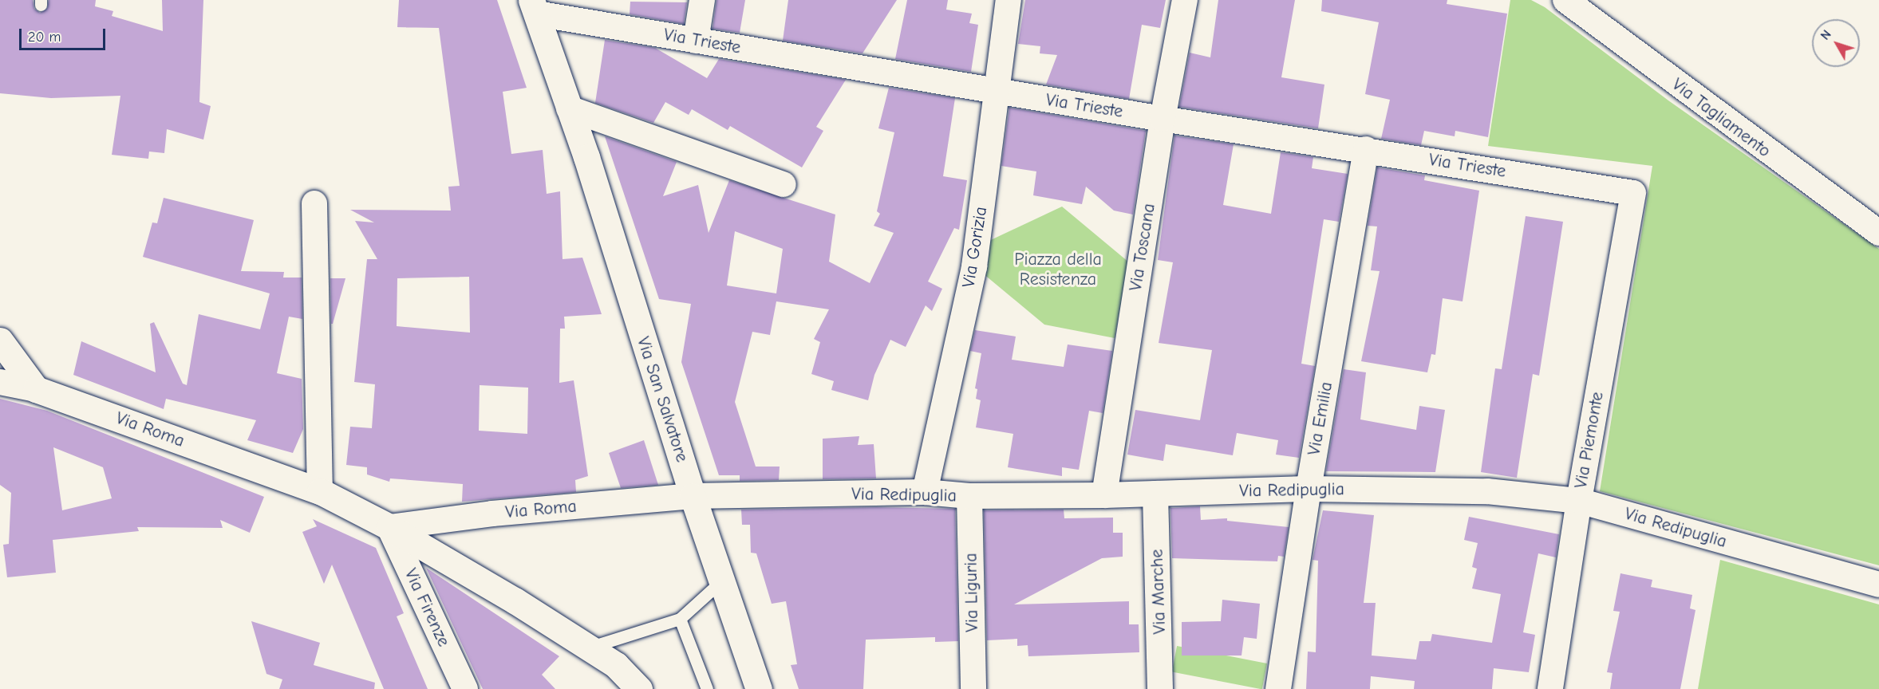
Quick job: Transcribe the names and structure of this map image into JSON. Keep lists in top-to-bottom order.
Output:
{
  "streets": {
    "street": [
      "Via Trieste",
      "Via Tagliamento",
      "Via Gorizia",
      "Via Toscana",
      "Via San Salvatore",
      "Via Emilia",
      "Via Roma",
      "Via Piemonte",
      "Via Redipuglia",
      "Via Marche",
      "Via Liguria",
      "Via Firenze"
    ]
  },
  "crossings": [
    ["Via Trieste", "Via Gorizia"],
    ["Via Trieste", "Via Toscana"],
    ["Via Trieste", "Via San Salvatore"],
    ["Via Trieste", "Via Emilia"],
    ["Via Trieste", "Via Piemonte"],
    ["Via Gorizia", "Via Redipuglia"],
    ["Via Toscana", "Via Redipuglia"],
    ["Via San Salvatore", "Via Roma"],
    ["Via San Salvatore", "Via Redipuglia"],
    ["Via Emilia", "Via Redipuglia"],
    ["Via Roma", "Via Redipuglia"],
    ["Via Roma", "Via Firenze"],
    ["Via Piemonte", "Via Redipuglia"],
    ["Via Redipuglia", "Via Marche"],
    ["Via Redipuglia", "Via Liguria"]
  ],
  "parks": ["Piazza della Resistenza"],
  "scale_bar": "20 m",
  "north": "top left"
}
